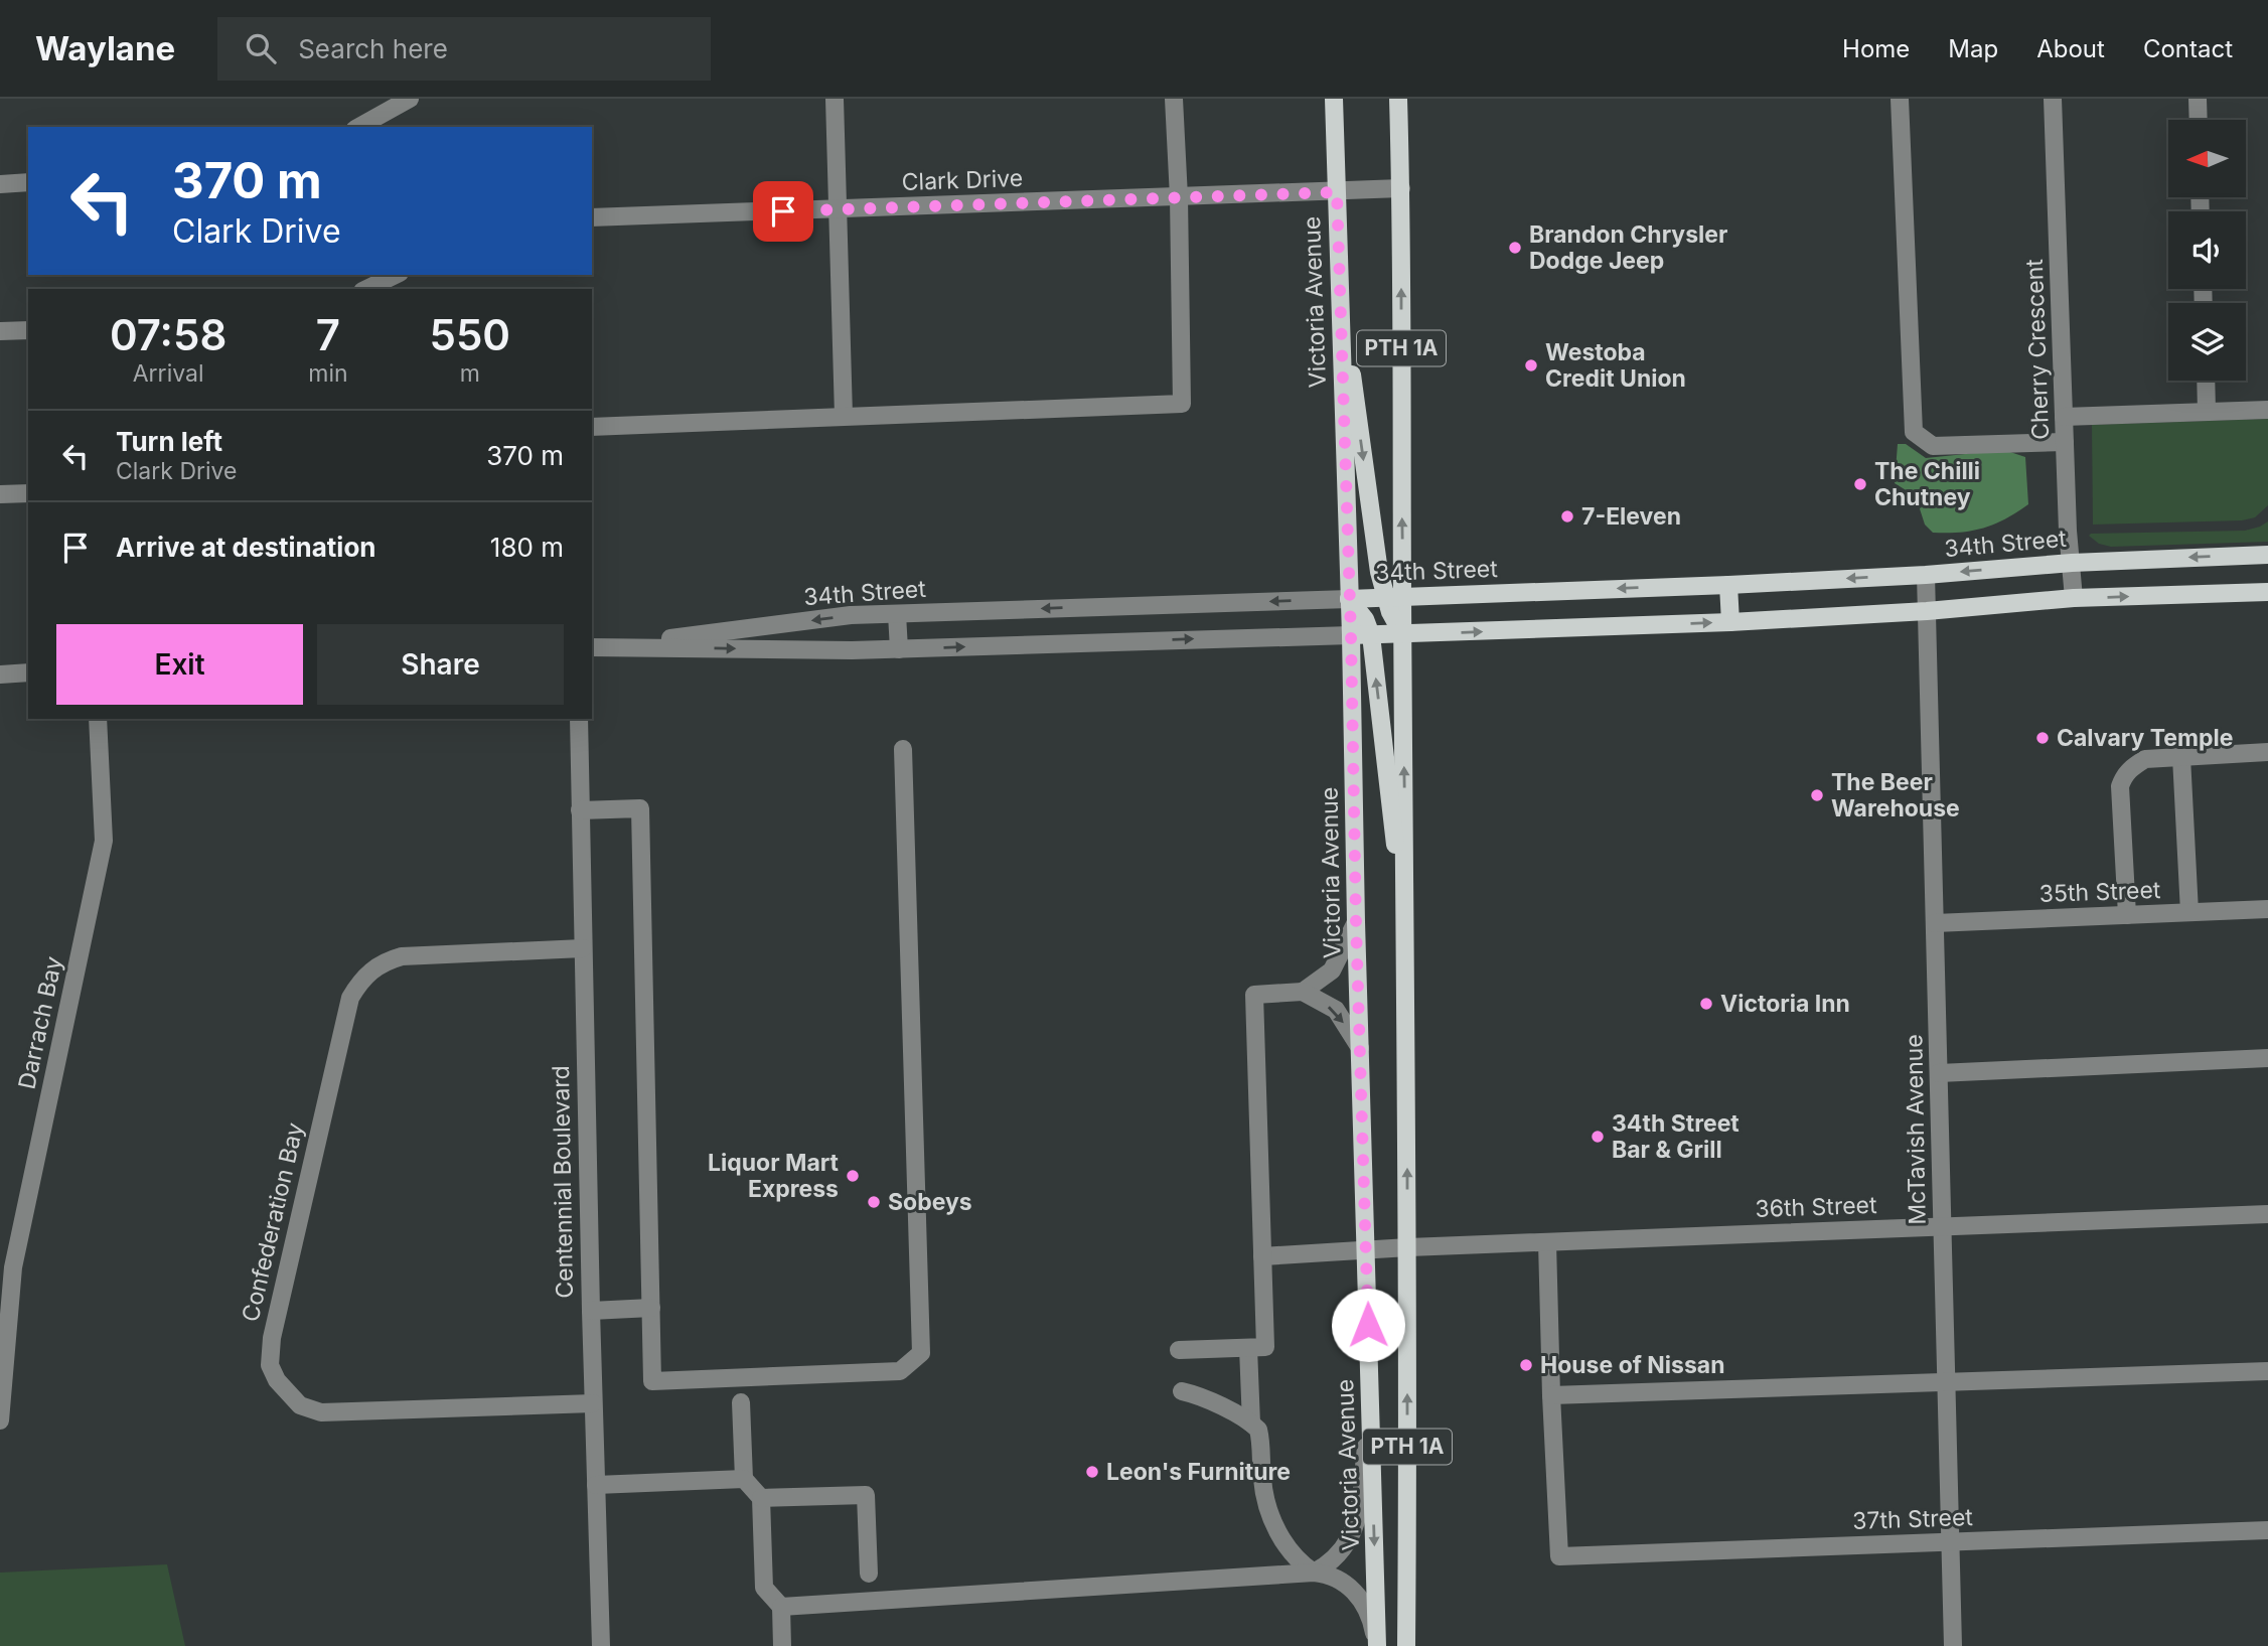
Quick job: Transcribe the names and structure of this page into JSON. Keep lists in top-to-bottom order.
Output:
{
  "streets": {
    "main road": ["Victoria Avenue", "PTH 1A", "34th Street"],
    "street": [
      "Clark Drive",
      "Cherry Crescent",
      "35th Street",
      "Darrach Bay",
      "McTavish Avenue",
      "Centennial Boulevard",
      "36th Street",
      "Confederation Bay",
      "37th Street"
    ]
  },
  "crossings": [
    ["Clark Drive", "Victoria Avenue"],
    ["Clark Drive", "PTH 1A"],
    ["Victoria Avenue", "34th Street"],
    ["Victoria Avenue", "36th Street"],
    ["PTH 1A", "34th Street"],
    ["PTH 1A", "36th Street"],
    ["Cherry Crescent", "34th Street"],
    ["34th Street", "McTavish Avenue"],
    ["35th Street", "McTavish Avenue"],
    ["McTavish Avenue", "36th Street"],
    ["McTavish Avenue", "37th Street"],
    ["Centennial Boulevard", "Confederation Bay"]
  ],
  "places": [
    "Brandon Chrysler Dodge Jeep",
    "Westoba Credit Union",
    "The Chilli Chutney",
    "7-Eleven",
    "Calvary Temple",
    "The Beer Warehouse",
    "Victoria Inn",
    "34th Street Bar & Grill",
    "Liquor Mart Express",
    "Sobeys",
    "House of Nissan",
    "Leon's Furniture"
  ],
  "north": "left",
  "page": {
    "header": "Waylane",
    "search": "Search here",
    "nav": [
      "Home",
      "Map",
      "About",
      "Contact"
    ],
    "turn": ["370 m", "Clark Drive"],
    "eta": [
      "07:58",
      "Arrival",
      "7",
      "min",
      "550",
      "m"
    ],
    "list": [
      {
        "name": "Turn left",
        "note": "Clark Drive",
        "value": "370 m"
      },
      {
        "name": "Arrive at destination",
        "value": "180 m"
      }
    ],
    "buttons": ["Exit", "Share"]
  }
}
